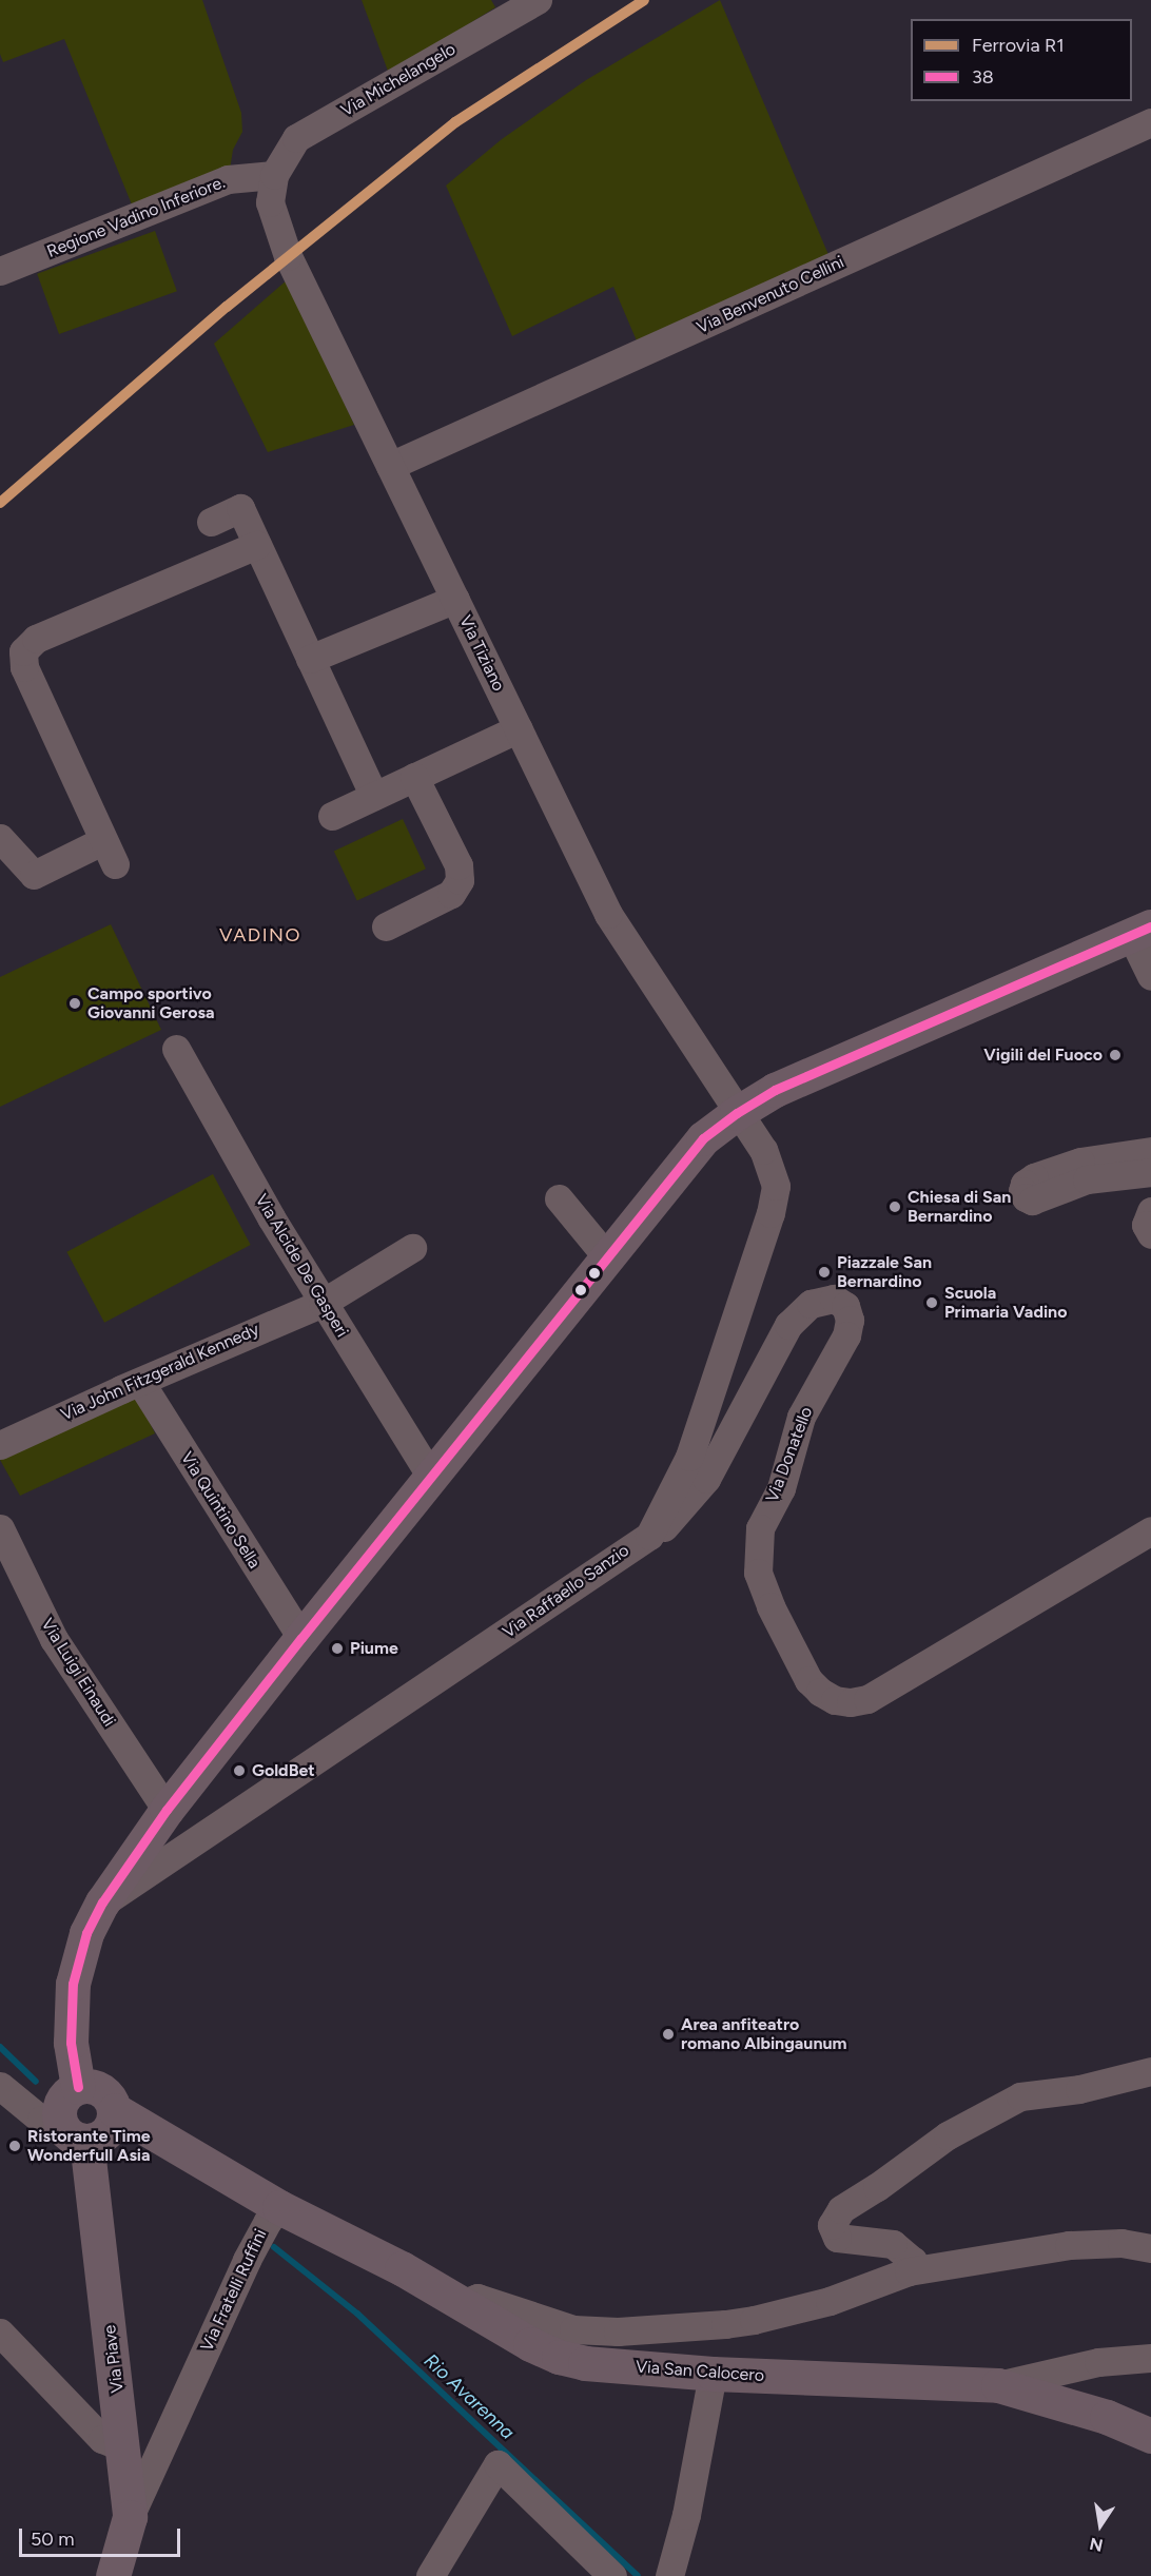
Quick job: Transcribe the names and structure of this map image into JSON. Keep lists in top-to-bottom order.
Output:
{
  "streets": {
    "main road": ["Via Piave", "Via San Calocero"],
    "street": [
      "Via Michelangelo",
      "Regione Vadino Inferiore.",
      "Via Benvenuto Cellini",
      "Via Tiziano",
      "Via Alcide De Gasperi",
      "Via John Fitzgerald Kennedy",
      "Via Donatello",
      "Via Quintino Sella",
      "Via Raffaello Sanzio",
      "Via Luigi Einaudi",
      "Via Fratelli Ruffini"
    ]
  },
  "crossings": [
    ["Via Michelangelo", "Regione Vadino Inferiore."],
    ["Via Michelangelo", "Via Tiziano"],
    ["Regione Vadino Inferiore.", "Via Tiziano"],
    ["Via Benvenuto Cellini", "Via Tiziano"],
    ["Via Tiziano", "Via Raffaello Sanzio"],
    ["Via Alcide De Gasperi", "Via John Fitzgerald Kennedy"],
    ["Via John Fitzgerald Kennedy", "Via Quintino Sella"],
    ["Via Donatello", "Via Raffaello Sanzio"],
    ["Via Fratelli Ruffini", "Via Piave"],
    ["Via Fratelli Ruffini", "Via San Calocero"]
  ],
  "districts": ["VADINO"],
  "water": ["Rio Avarenna"],
  "places": [
    "Campo sportivo Giovanni Gerosa",
    "Vigili del Fuoco",
    "Chiesa di San Bernardino",
    "Piazzale San Bernardino",
    "Scuola Primaria Vadino",
    "Piume",
    "GoldBet",
    "Area anfiteatro romano Albingaunum",
    "Ristorante Time Wonderfull Asia"
  ],
  "lines": ["rail line R1", "transit line 38"],
  "legend": ["Ferrovia R1", "38"],
  "scale_bar": "50 m",
  "north": "bottom"
}
